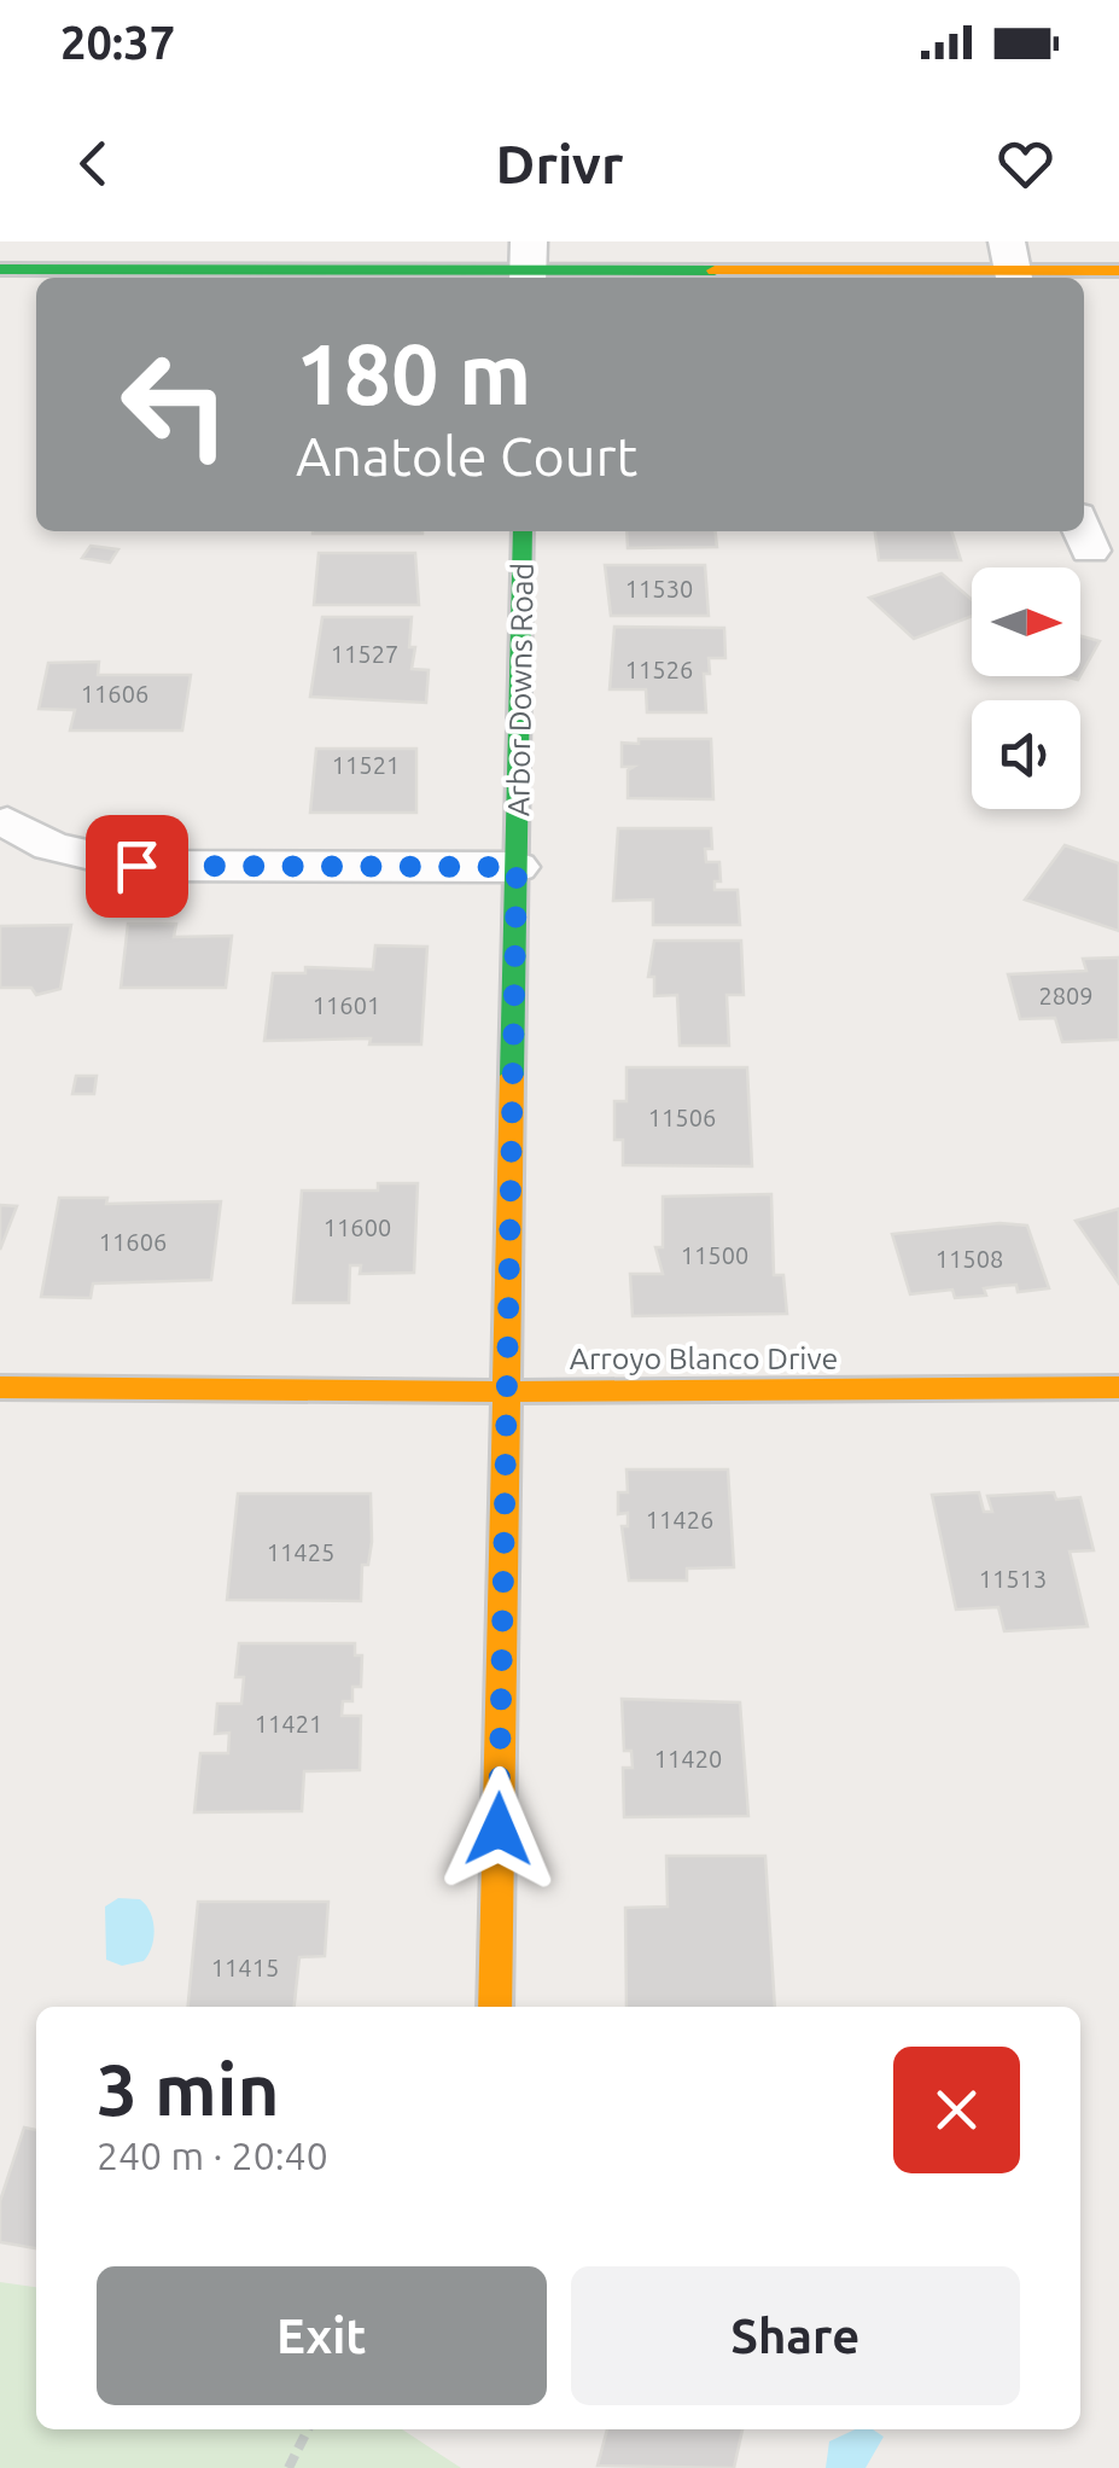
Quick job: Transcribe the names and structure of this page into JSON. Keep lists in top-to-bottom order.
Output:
{
  "streets": {
    "street": ["Arbor Downs Road", "Arroyo Blanco Drive"]
  },
  "crossings": [
    ["Arbor Downs Road", "Arroyo Blanco Drive"]
  ],
  "house_numbers": [
    "11530",
    "11527",
    "11526",
    "11606",
    "11521",
    "2809",
    "11601",
    "11506",
    "11600",
    "11606",
    "11500",
    "11508",
    "11426",
    "11425",
    "11513",
    "11421",
    "11420",
    "11415"
  ],
  "north": "right",
  "page": {
    "status": "20:37",
    "header": "Drivr",
    "turn": ["180 m", "Anatole Court"],
    "heading": ["3 min", "240 m · 20:40"],
    "buttons": ["Exit", "Share"]
  }
}
